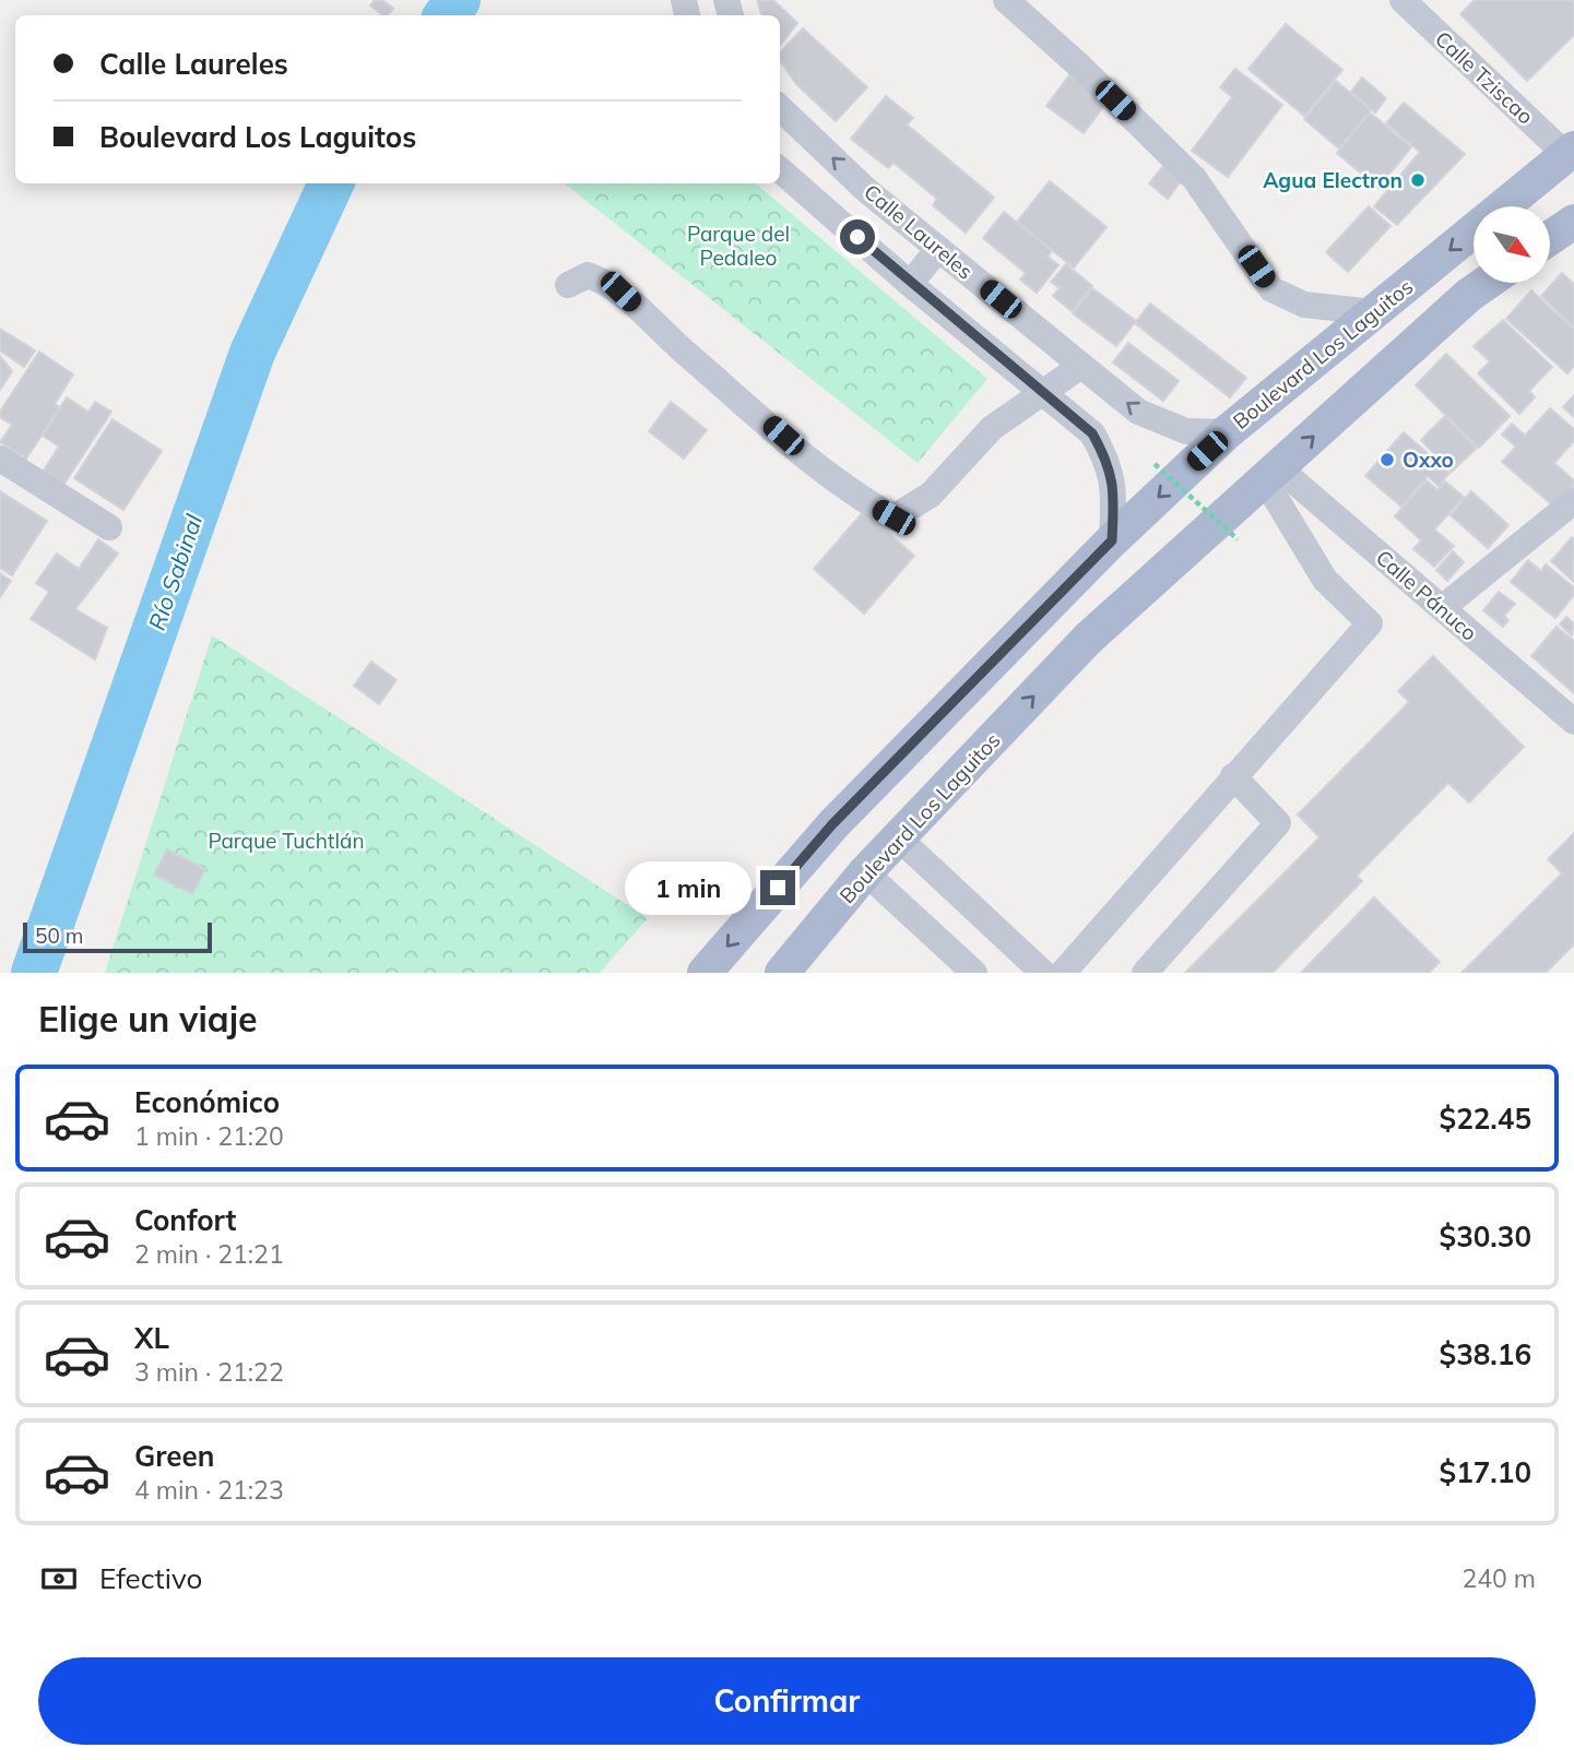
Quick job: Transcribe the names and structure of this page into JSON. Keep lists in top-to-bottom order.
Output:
{
  "streets": {
    "main road": ["Boulevard Los Laguitos"],
    "street": ["Calle Tziscao", "Calle Laureles", "Calle Pánuco"]
  },
  "crossings": [
    ["Calle Tziscao", "Boulevard Los Laguitos"],
    ["Calle Laureles", "Boulevard Los Laguitos"],
    ["Boulevard Los Laguitos", "Calle Pánuco"]
  ],
  "water": ["Río Sabinal"],
  "parks": ["Parque del Pedaleo", "Parque Tuchtlán"],
  "places": ["Agua Electron", "Oxxo"],
  "scale_bar": "50 m",
  "north": "bottom right",
  "page": {
    "banner": ["Calle Laureles", "Boulevard Los Laguitos"],
    "bubble": "1 min",
    "scale": "50 m",
    "heading": "Elige un viaje",
    "list": [
      {
        "name": "Económico",
        "note": "1 min · 21:20",
        "value": "$22.45"
      },
      {
        "name": "Confort",
        "note": "2 min · 21:21",
        "value": "$30.30"
      },
      {
        "name": "XL",
        "note": "3 min · 21:22",
        "value": "$38.16"
      },
      {
        "name": "Green",
        "note": "4 min · 21:23",
        "value": "$17.10"
      }
    ],
    "pay": ["Efectivo", "240 m"],
    "buttons": "Confirmar"
  }
}
